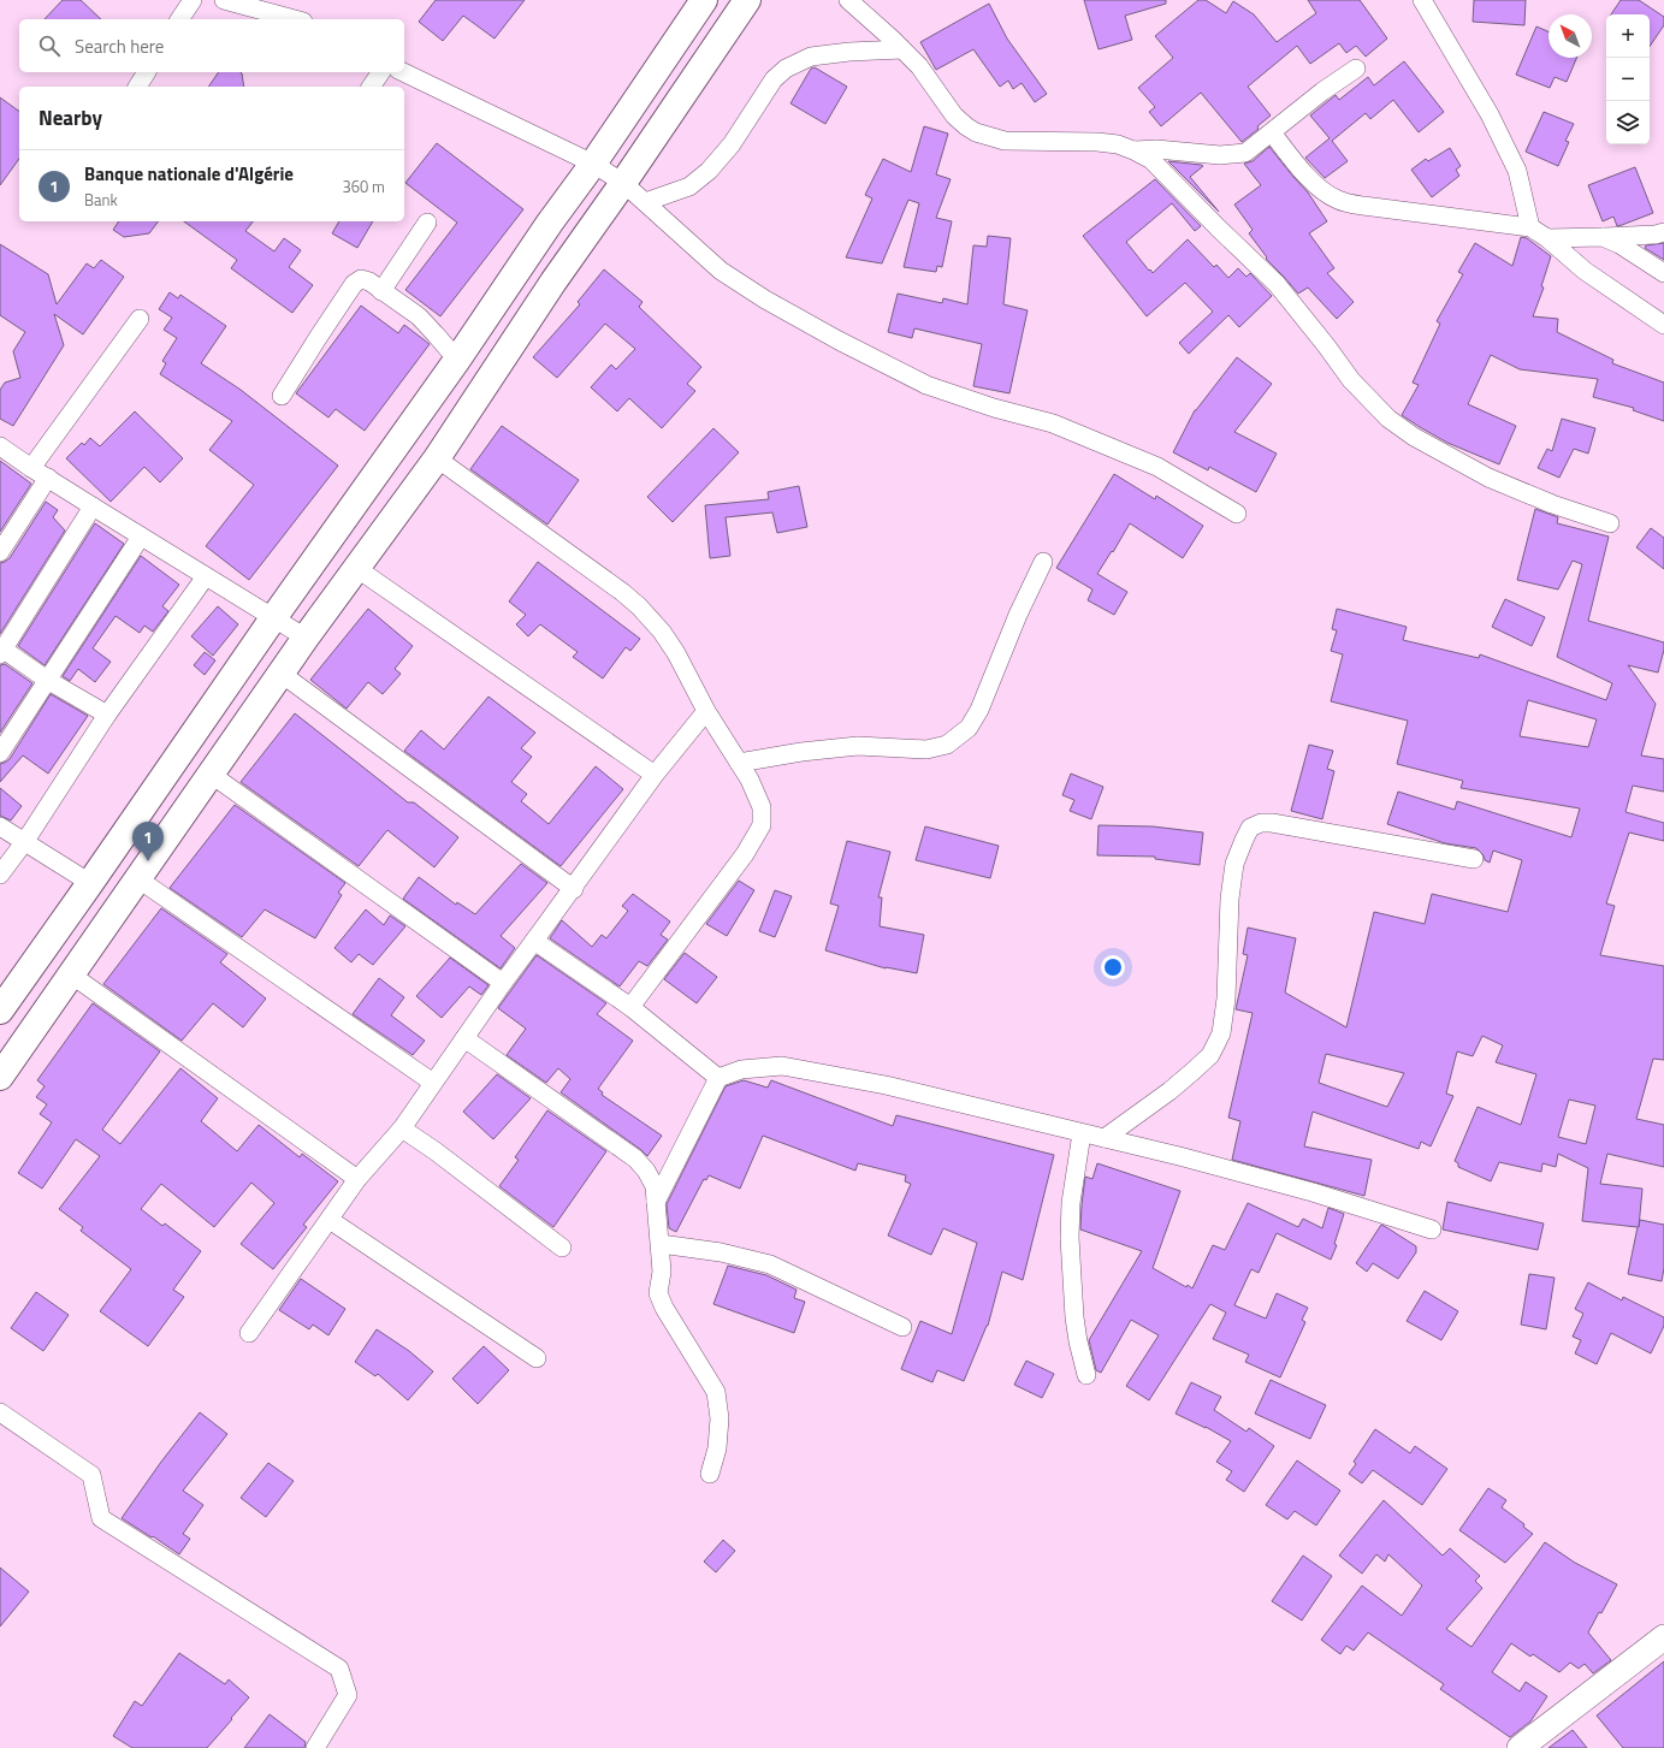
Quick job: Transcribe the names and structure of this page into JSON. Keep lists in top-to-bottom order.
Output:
{
  "north": "top left",
  "page": {
    "map_buttons": ["+", "−"],
    "search": "Search here",
    "heading": "Nearby",
    "list": [
      {
        "mark": "1",
        "name": "Banque nationale d'Algérie",
        "note": "Bank",
        "value": "360 m"
      }
    ],
    "pins": "1"
  }
}
